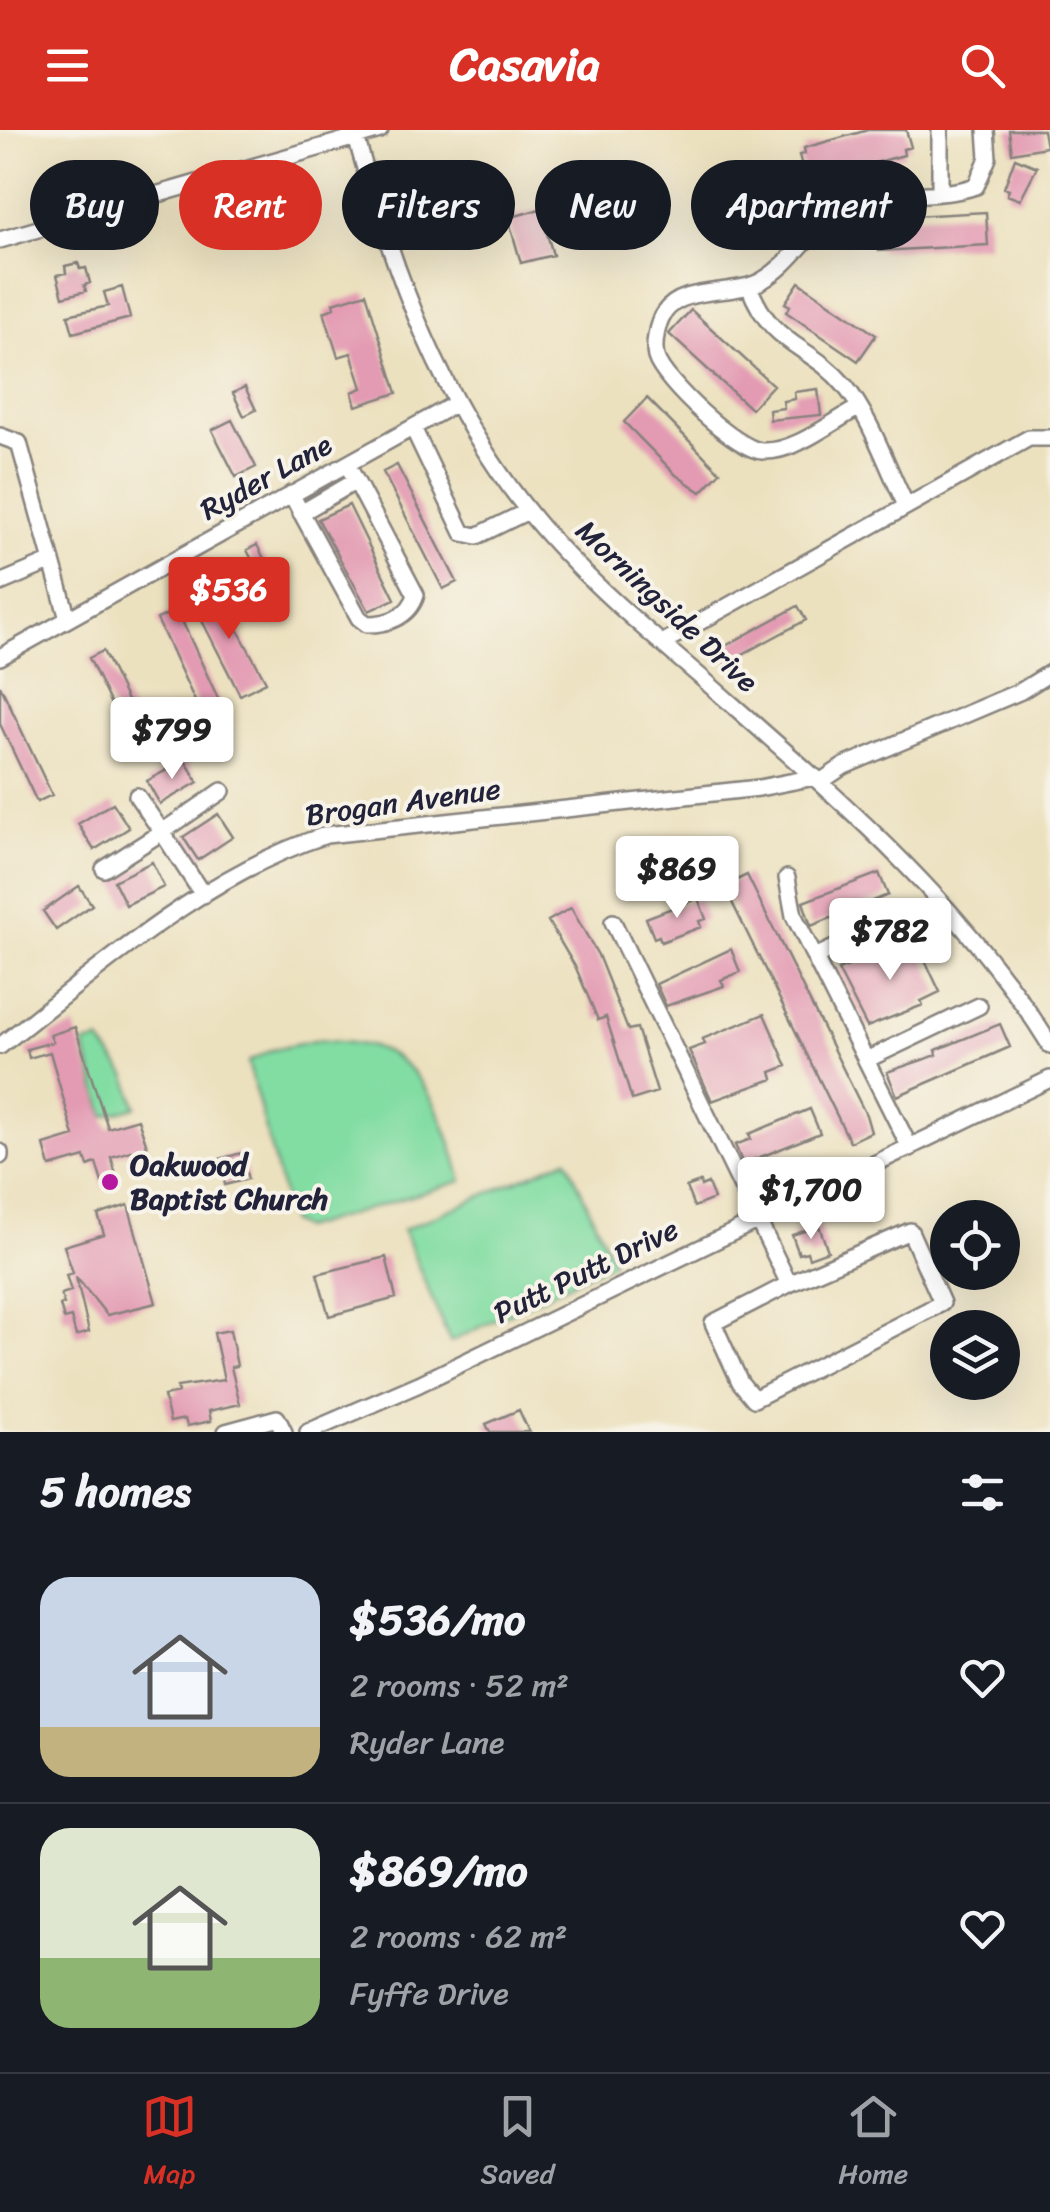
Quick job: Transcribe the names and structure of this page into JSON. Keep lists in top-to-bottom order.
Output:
{
  "streets": {
    "street": [
      "Ryder Lane",
      "Morningside Drive",
      "Brogan Avenue",
      "Putt Putt Drive"
    ]
  },
  "crossings": [
    ["Ryder Lane", "Morningside Drive"],
    ["Morningside Drive", "Brogan Avenue"]
  ],
  "places": ["Oakwood Baptist Church"],
  "page": {
    "header": "Casavia",
    "chip": [
      "Buy",
      "Rent",
      "Filters",
      "New",
      "Apartment"
    ],
    "price": [
      "$536",
      "$799",
      "$869",
      "$782",
      "$1,700"
    ],
    "heading": "5 homes",
    "list": [
      {
        "name": "$536/mo",
        "note": "2 rooms · 52 m² · Ryder Lane"
      },
      {
        "name": "$869/mo",
        "note": "2 rooms · 62 m² · Fyffe Drive"
      }
    ],
    "tabs": ["Map", "Saved", "Home"]
  }
}
